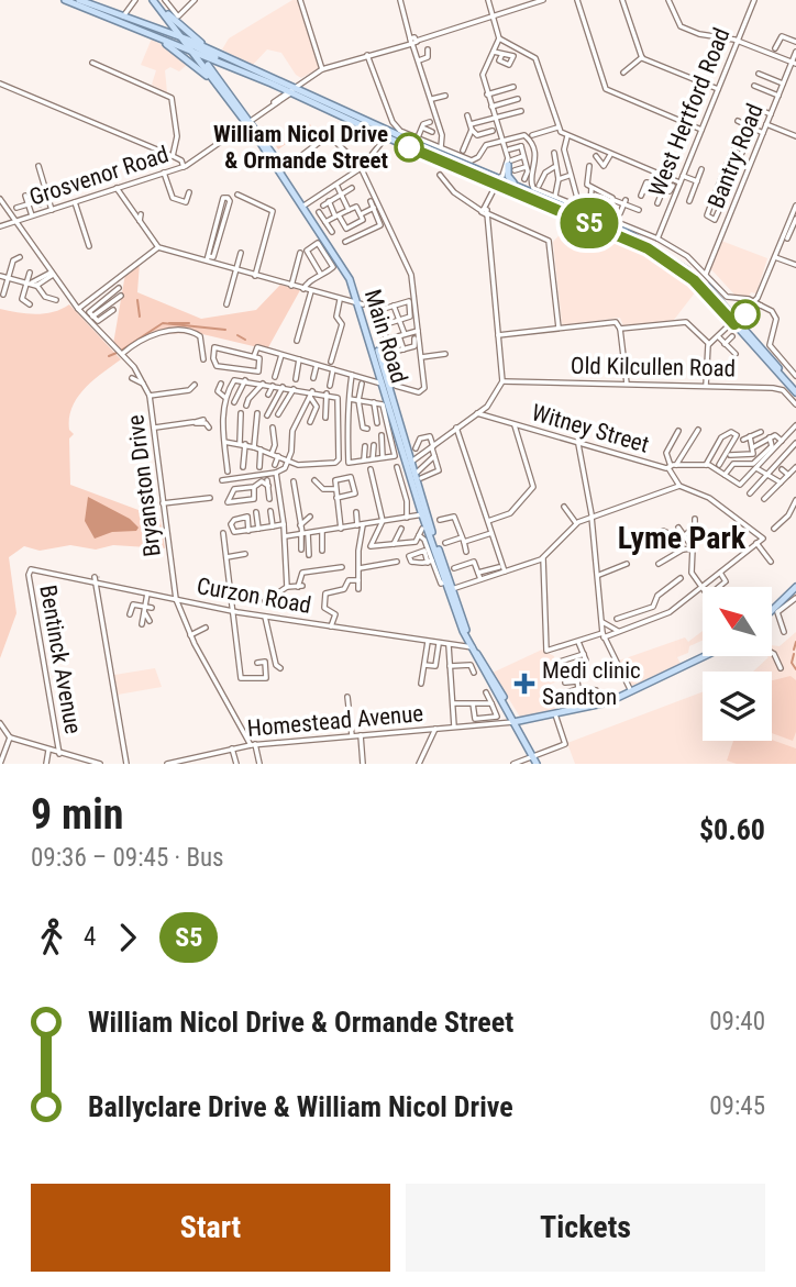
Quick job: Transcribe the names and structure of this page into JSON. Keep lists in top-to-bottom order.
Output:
{
  "streets": {
    "main road": ["Main Road"],
    "street": [
      "West Hertford Road",
      "Bantry Road",
      "Grosvenor Road",
      "Old Kilcullen Road",
      "Witney Street",
      "Bryanston Drive",
      "Curzon Road",
      "Bentinck Avenue",
      "Homestead Avenue"
    ]
  },
  "crossings": [
    ["Grosvenor Road", "Main Road"],
    ["Grosvenor Road", "Bryanston Drive"],
    ["Main Road", "Curzon Road"],
    ["Main Road", "Homestead Avenue"],
    ["Bryanston Drive", "Curzon Road"],
    ["Bryanston Drive", "Homestead Avenue"],
    ["Curzon Road", "Bentinck Avenue"]
  ],
  "districts": ["Lyme Park"],
  "places": {
    "other": ["William Nicol Drive & Ormande Street"],
    "health": ["Medi clinic Sandton"]
  },
  "lines": ["bus line S5"],
  "north": "top left",
  "page": {
    "on_map": "S5",
    "heading": ["9 min", "09:36 – 09:45 · Bus", "$0.60"],
    "legs": ["4", "S5"],
    "list": [
      {
        "name": "William Nicol Drive & Ormande Street",
        "value": "09:40"
      },
      {
        "name": "Ballyclare Drive & William Nicol Drive",
        "value": "09:45"
      }
    ],
    "buttons": ["Start", "Tickets"]
  }
}
